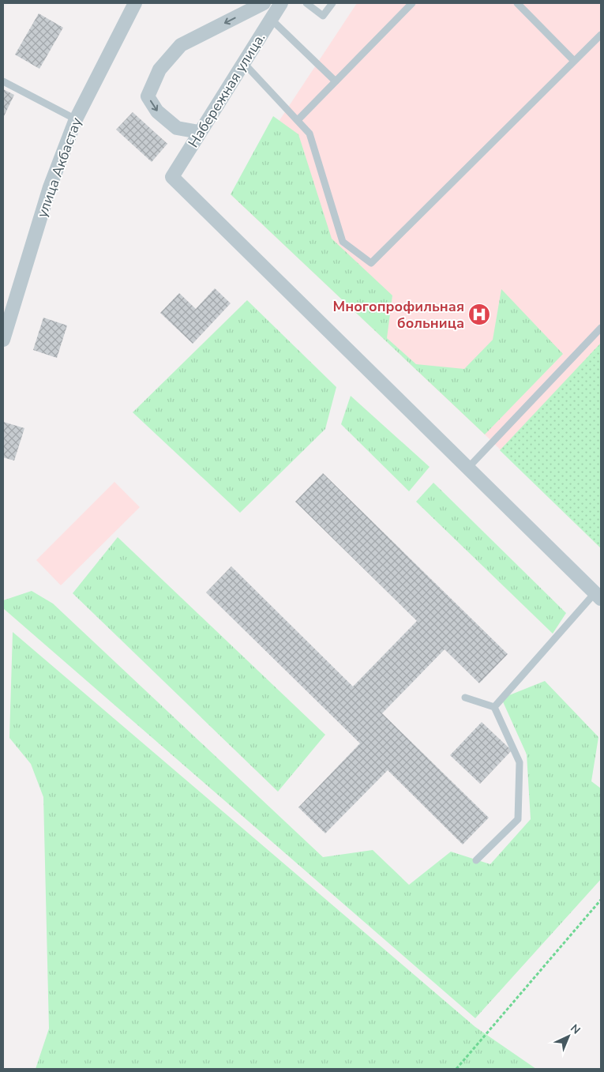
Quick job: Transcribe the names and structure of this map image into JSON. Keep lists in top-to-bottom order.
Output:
{
  "streets": {
    "street": ["Набережная улица.", "улица Акбастау"]
  },
  "places": {
    "hospital": ["Многопрофильная больница"]
  },
  "north": "top right"
}
